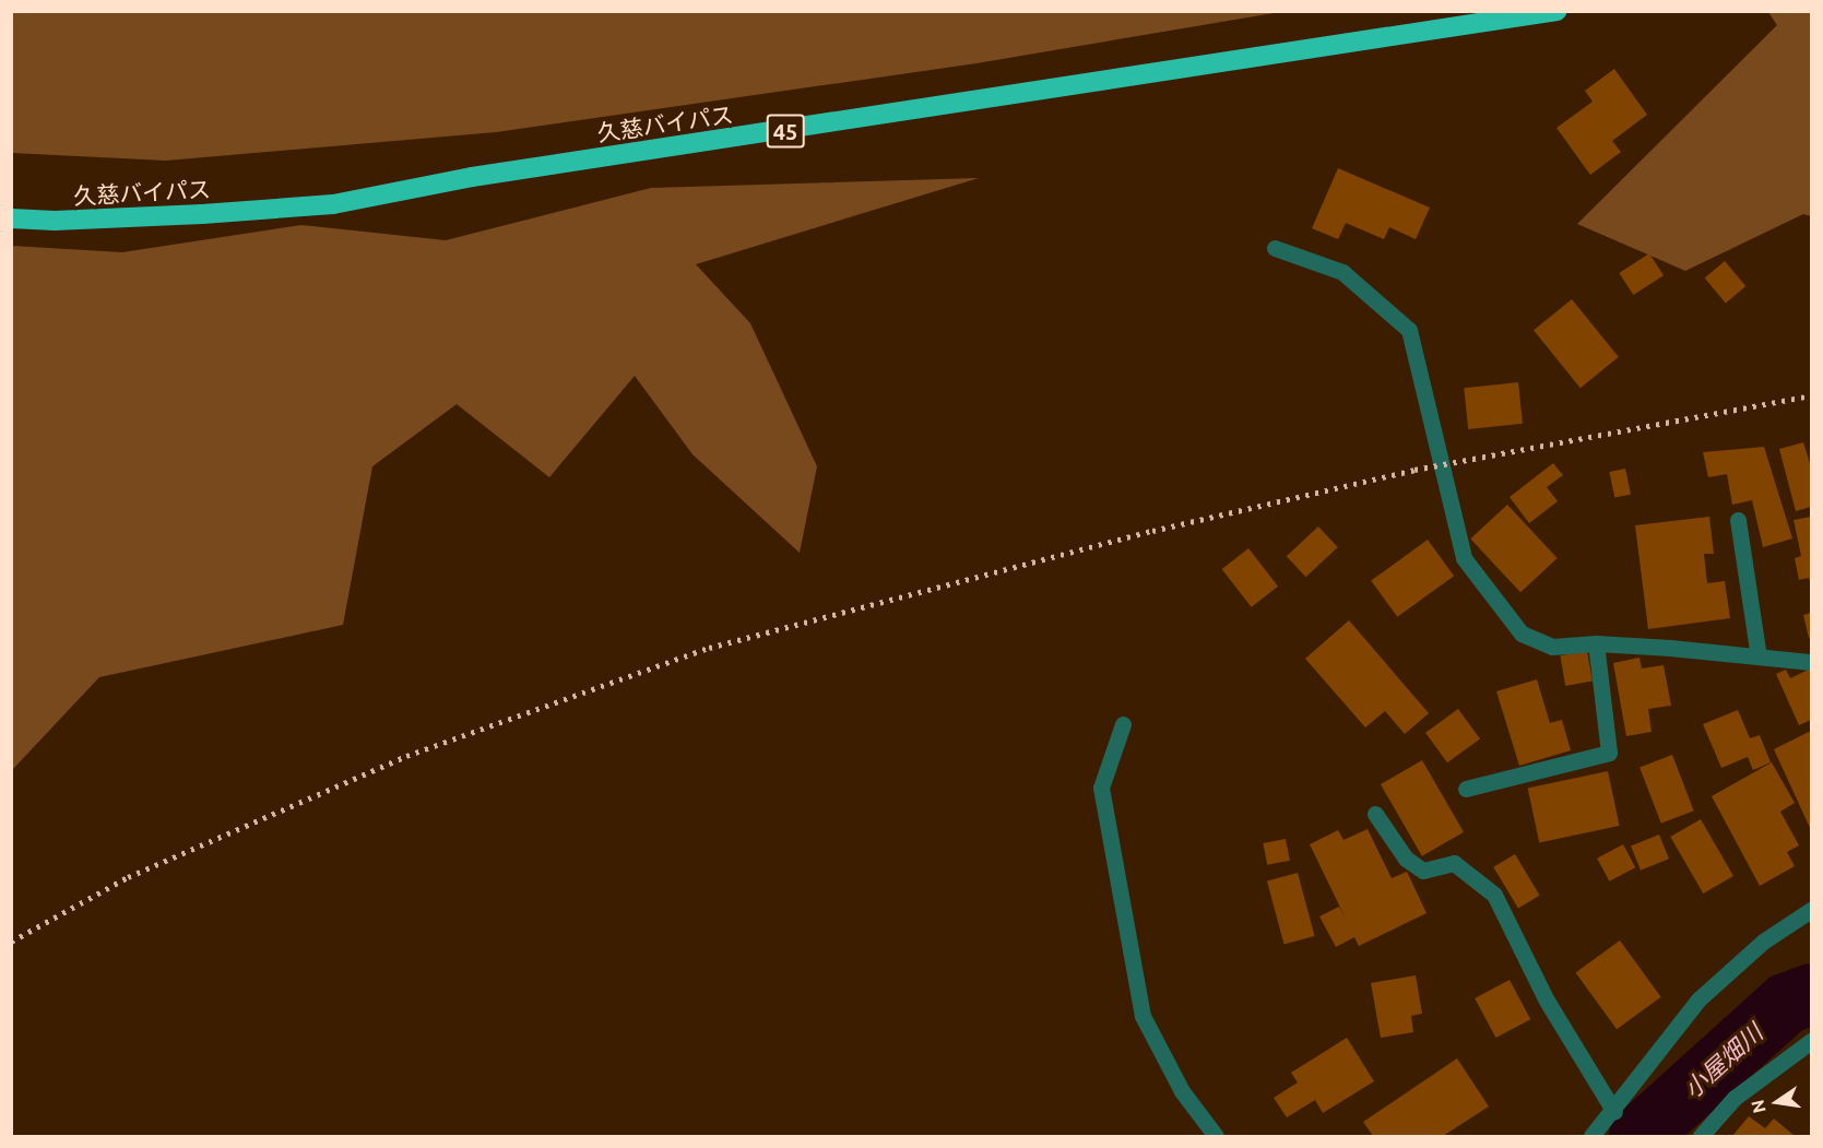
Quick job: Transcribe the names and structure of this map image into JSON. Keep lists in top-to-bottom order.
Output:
{
  "streets": {
    "highway": ["久慈バイパス", "45"]
  },
  "water": ["小屋畑川"],
  "north": "left"
}
